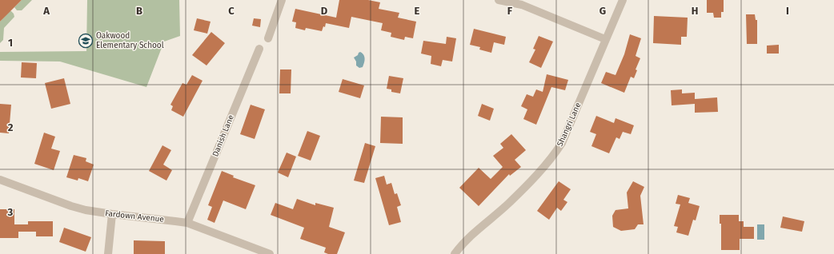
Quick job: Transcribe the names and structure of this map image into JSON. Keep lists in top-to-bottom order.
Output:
{
  "streets": {
    "street": ["Shangri Lane", "Danish Lane", "Fardown Avenue"]
  },
  "crossings": [
    ["Danish Lane", "Fardown Avenue"]
  ],
  "places": {
    "school or university": ["Oakwood Elementary School"]
  },
  "grid": {
    "columns": [
      "A",
      "B",
      "C",
      "D",
      "E",
      "F",
      "G",
      "H",
      "I"
    ],
    "rows": ["1", "2", "3"]
  }
}
